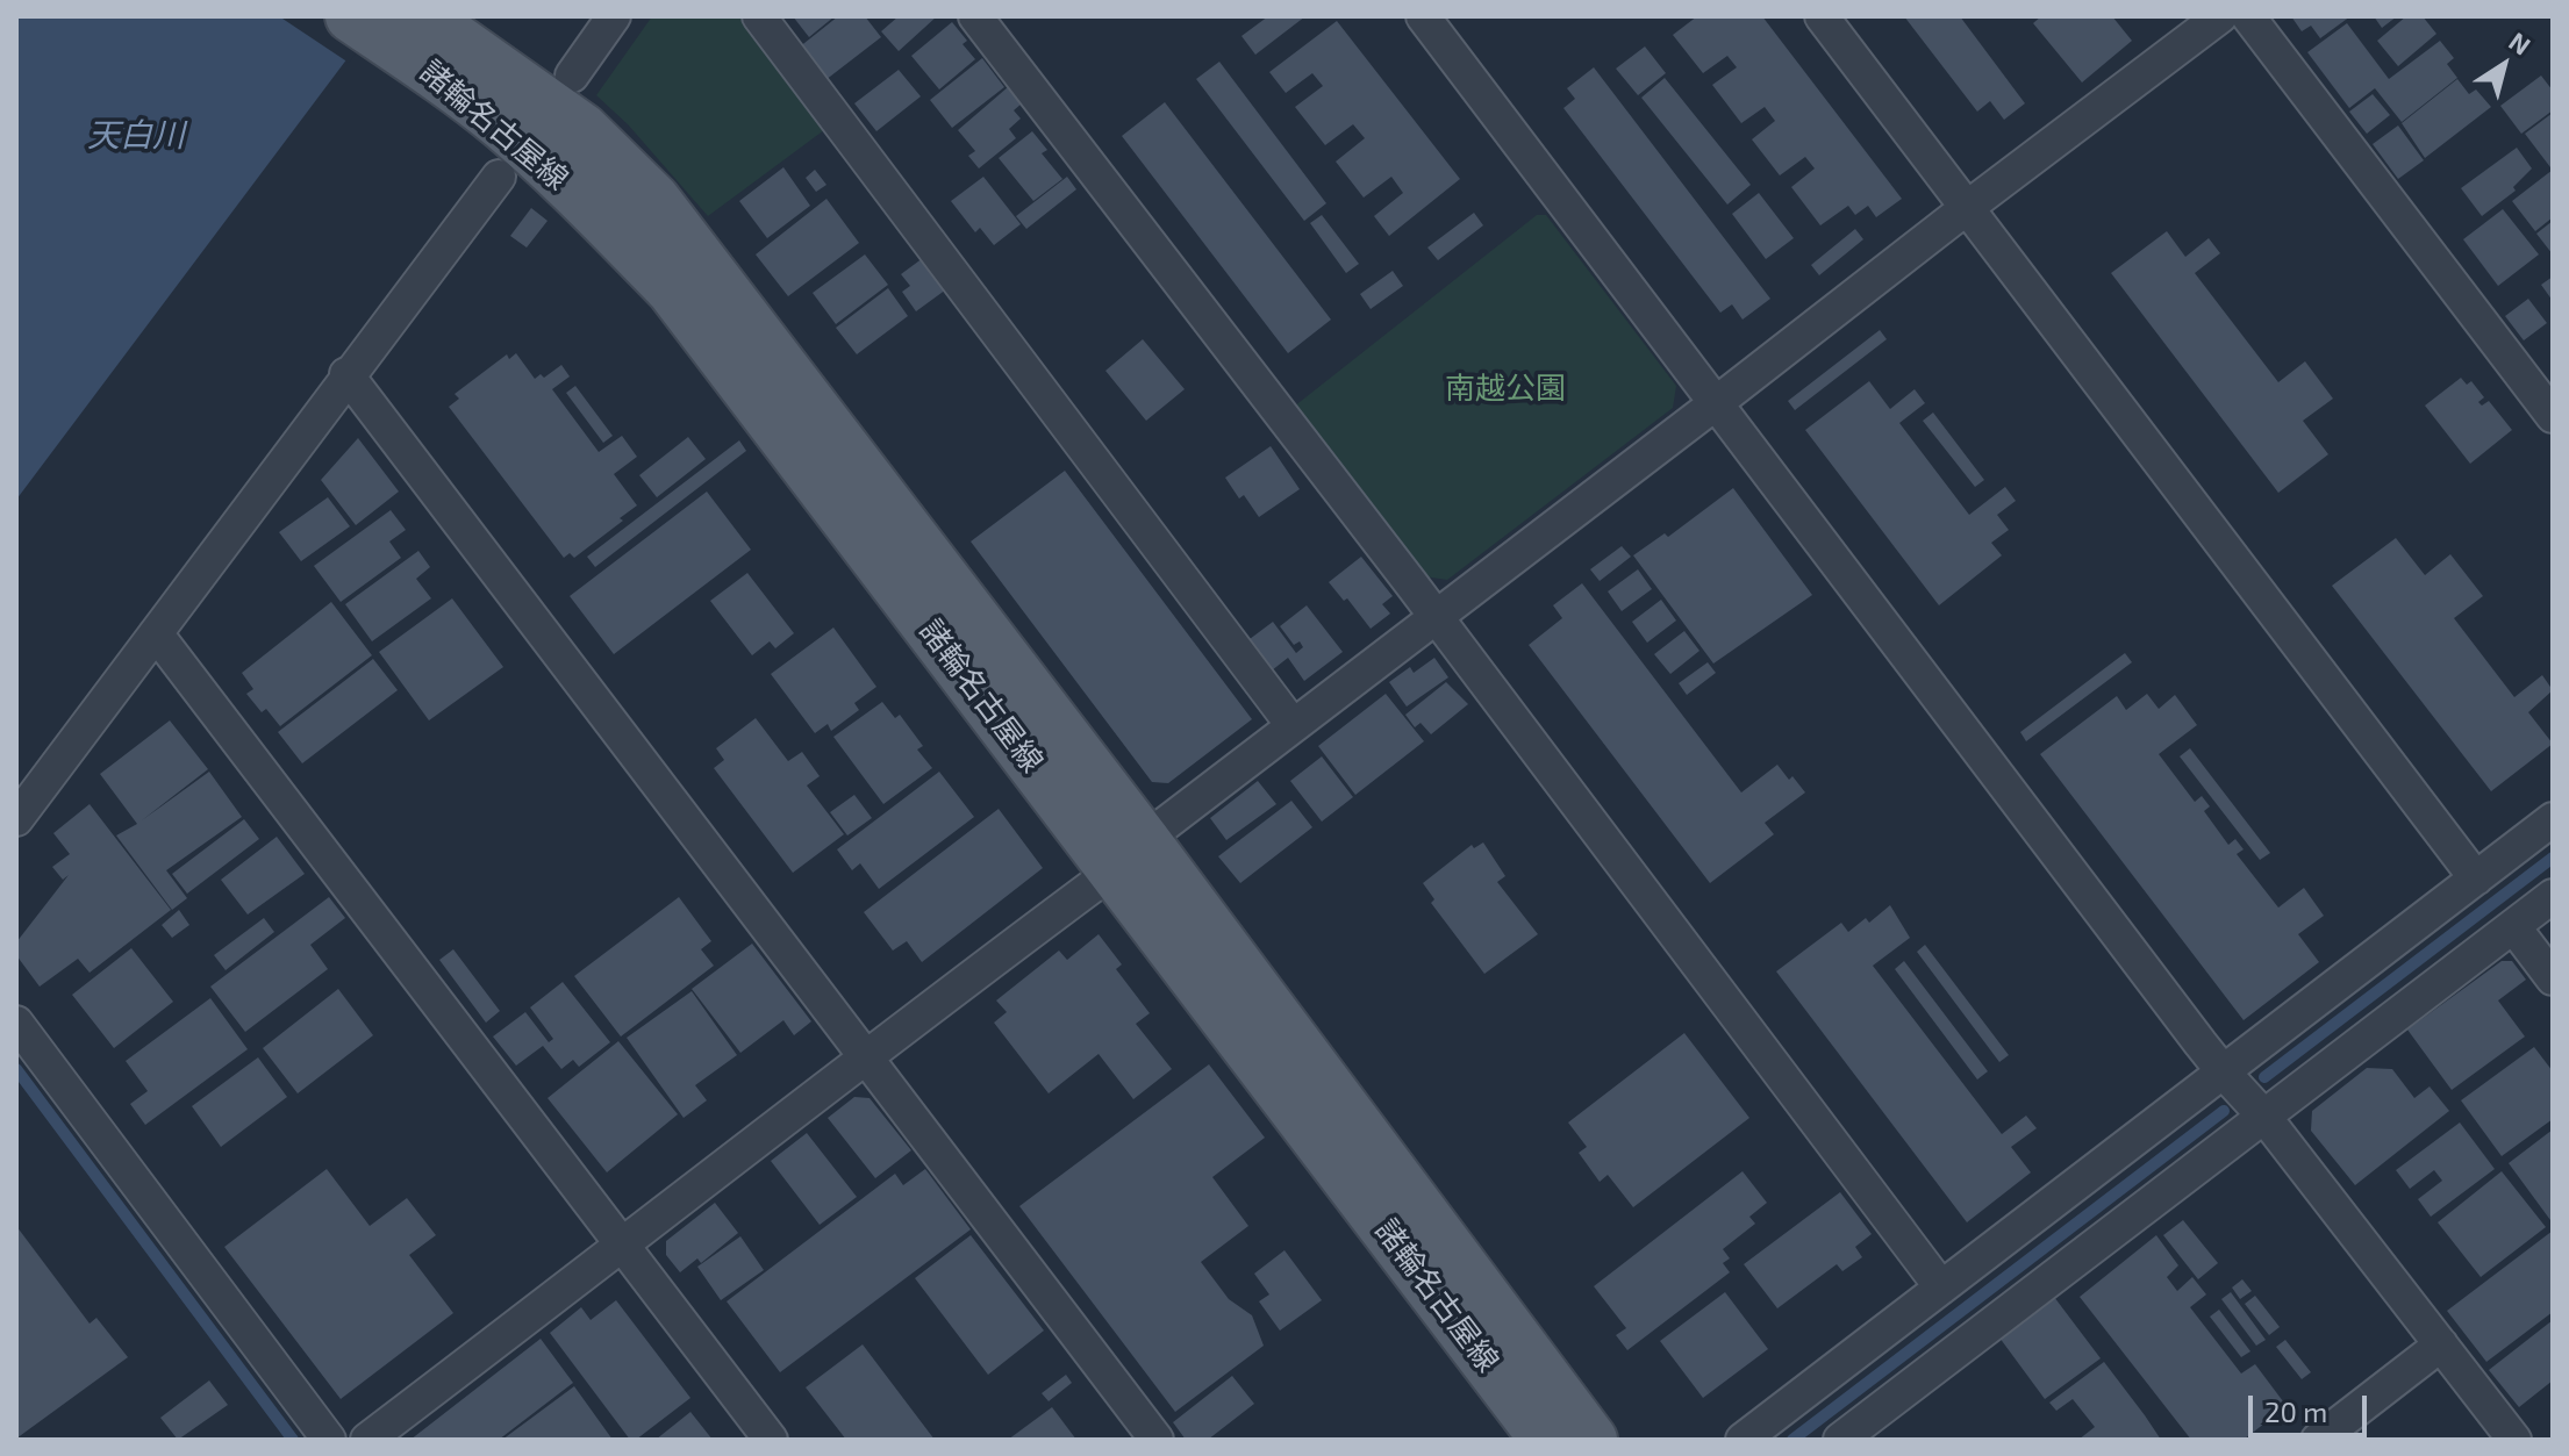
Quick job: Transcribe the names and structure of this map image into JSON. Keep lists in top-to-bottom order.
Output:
{
  "streets": {
    "main road": ["諸輪名古屋線"]
  },
  "water": ["天白川"],
  "parks": ["南越公園"],
  "scale_bar": "20 m",
  "north": "top right"
}
